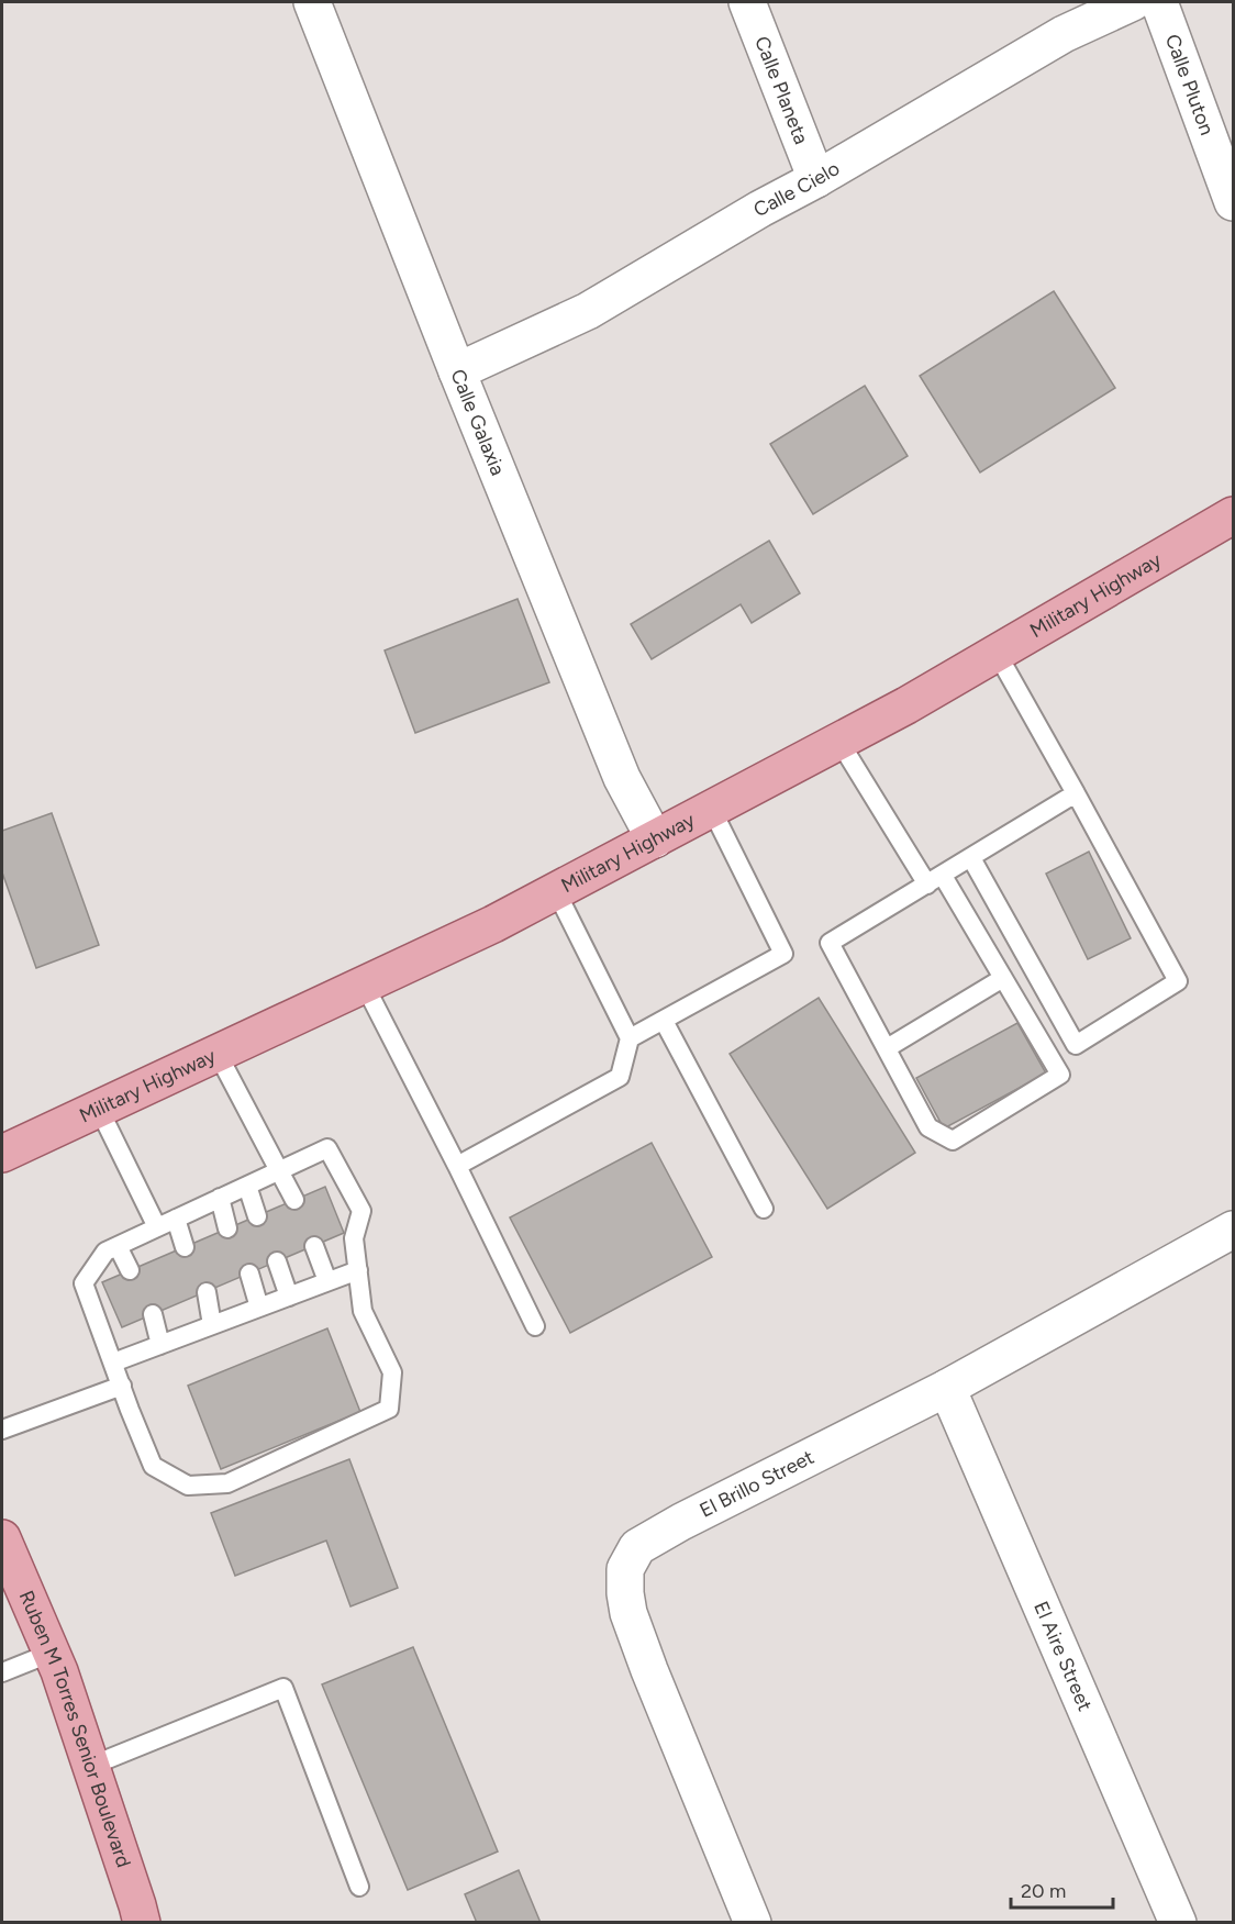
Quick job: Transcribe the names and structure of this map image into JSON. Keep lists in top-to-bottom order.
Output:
{
  "streets": {
    "main road": ["Military Highway", "Ruben M Torres Senior Boulevard"],
    "street": [
      "Calle Pluton",
      "Calle Planeta",
      "Calle Cielo",
      "Calle Galaxia",
      "El Brillo Street",
      "El Aire Street"
    ]
  },
  "crossings": [
    ["Calle Planeta", "Calle Cielo"],
    ["Calle Cielo", "Calle Galaxia"],
    ["Calle Galaxia", "Military Highway"],
    ["El Brillo Street", "El Aire Street"]
  ],
  "scale_bar": "20 m"
}
